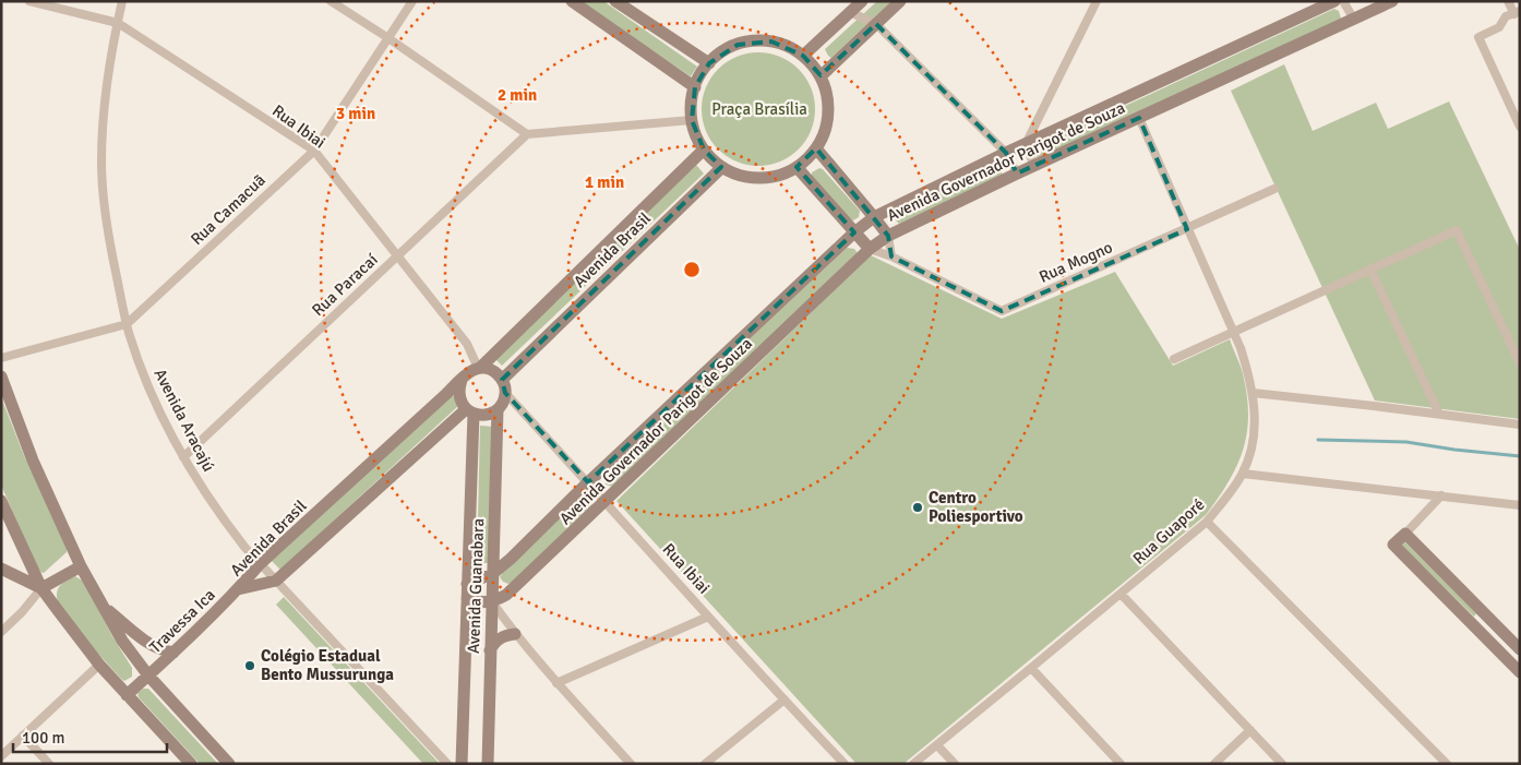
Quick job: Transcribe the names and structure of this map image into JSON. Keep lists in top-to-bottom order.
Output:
{
  "streets": {
    "street": [
      "Rua Ibiai",
      "Avenida Governador Parigot de Souza",
      "Rua Camacuã",
      "Avenida Brasil",
      "Rua Mogno",
      "Rua Paracaí",
      "Avenida Aracajú",
      "Rua Guaporé",
      "Avenida Guanabara",
      "Travessa Ica"
    ]
  },
  "crossings": [
    ["Rua Ibiai", "Avenida Governador Parigot de Souza"],
    ["Rua Ibiai", "Rua Camacuã"],
    ["Rua Ibiai", "Avenida Brasil"],
    ["Rua Ibiai", "Rua Paracaí"],
    ["Rua Ibiai", "Avenida Aracajú"],
    ["Rua Ibiai", "Avenida Guanabara"],
    ["Avenida Governador Parigot de Souza", "Rua Mogno"],
    ["Avenida Governador Parigot de Souza", "Rua Guaporé"],
    ["Avenida Governador Parigot de Souza", "Avenida Guanabara"],
    ["Rua Camacuã", "Avenida Aracajú"],
    ["Avenida Brasil", "Avenida Aracajú"],
    ["Avenida Brasil", "Avenida Guanabara"],
    ["Avenida Brasil", "Travessa Ica"],
    ["Rua Mogno", "Rua Guaporé"],
    ["Rua Paracaí", "Avenida Aracajú"]
  ],
  "parks": ["Praça Brasília"],
  "places": ["Centro Poliesportivo", "Colégio Estadual Bento Mussurunga"],
  "scale_bar": "100 m",
  "rings": ["2 min", "3 min", "1 min"]
}
